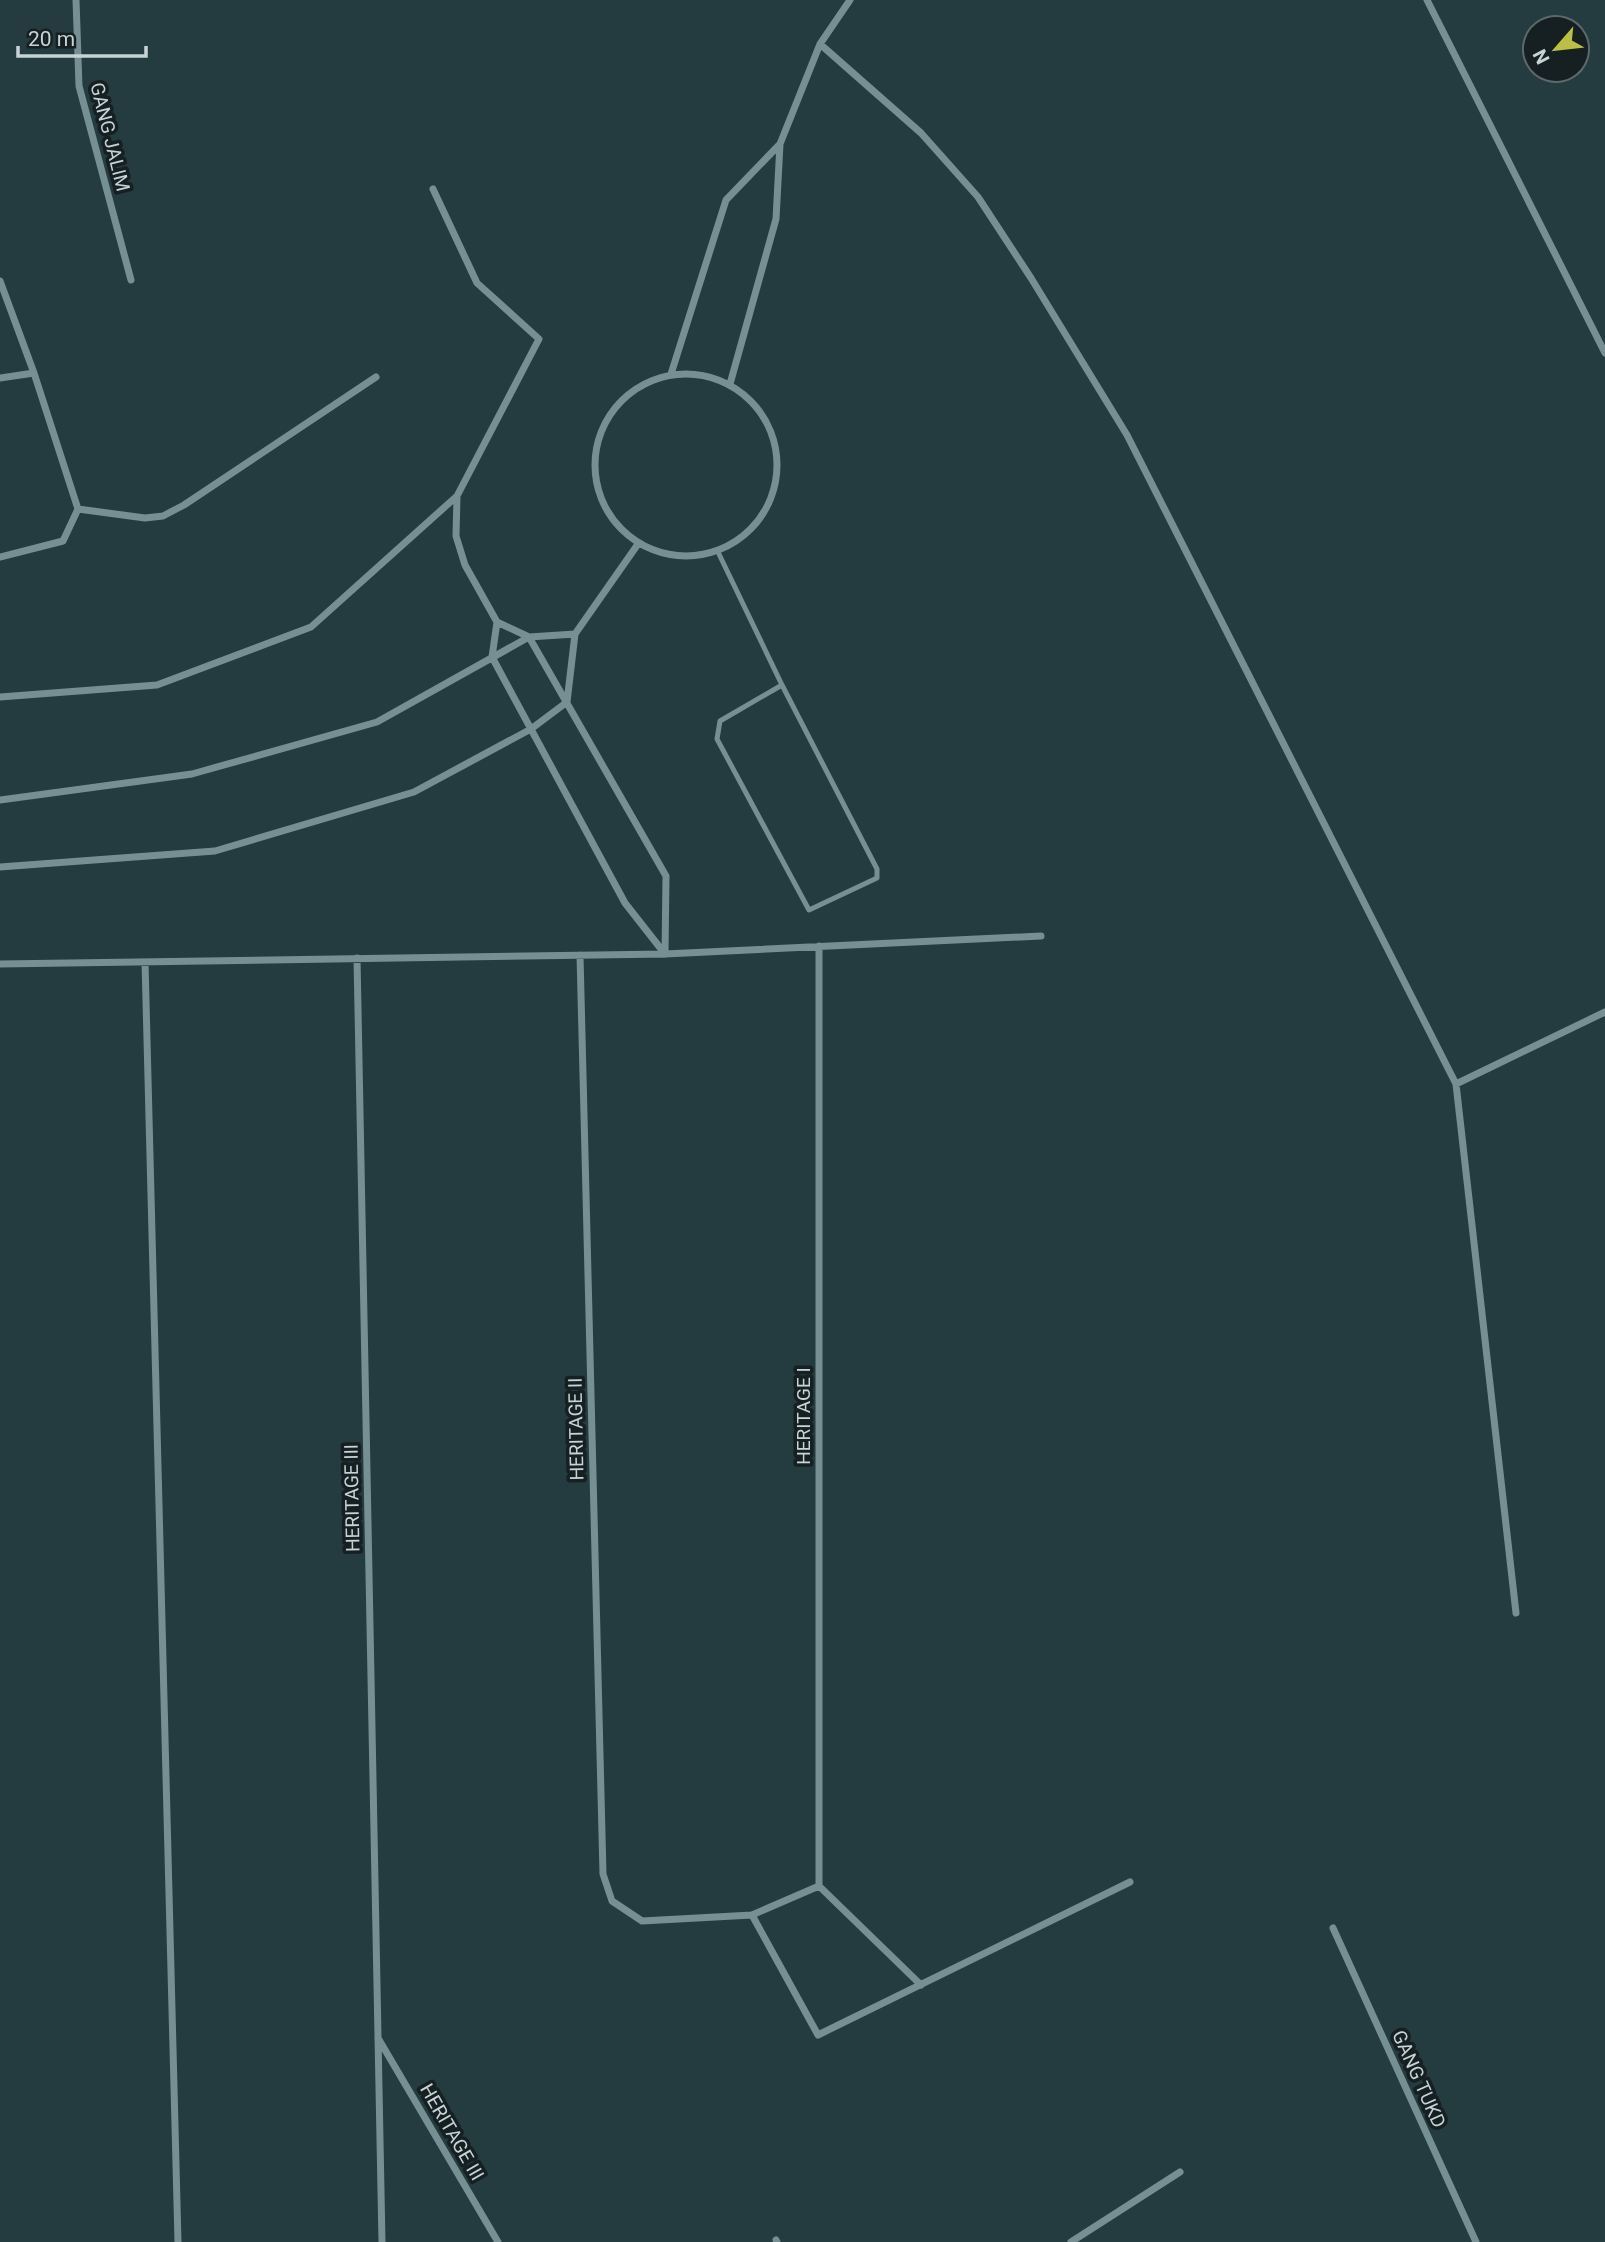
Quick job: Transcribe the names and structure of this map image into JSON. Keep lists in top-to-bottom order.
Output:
{
  "streets": {
    "street": [
      "GANG JALIM",
      "HERITAGE I",
      "HERITAGE II",
      "HERITAGE III",
      "GANG TUKD"
    ]
  },
  "scale_bar": "20 m",
  "north": "bottom left"
}
